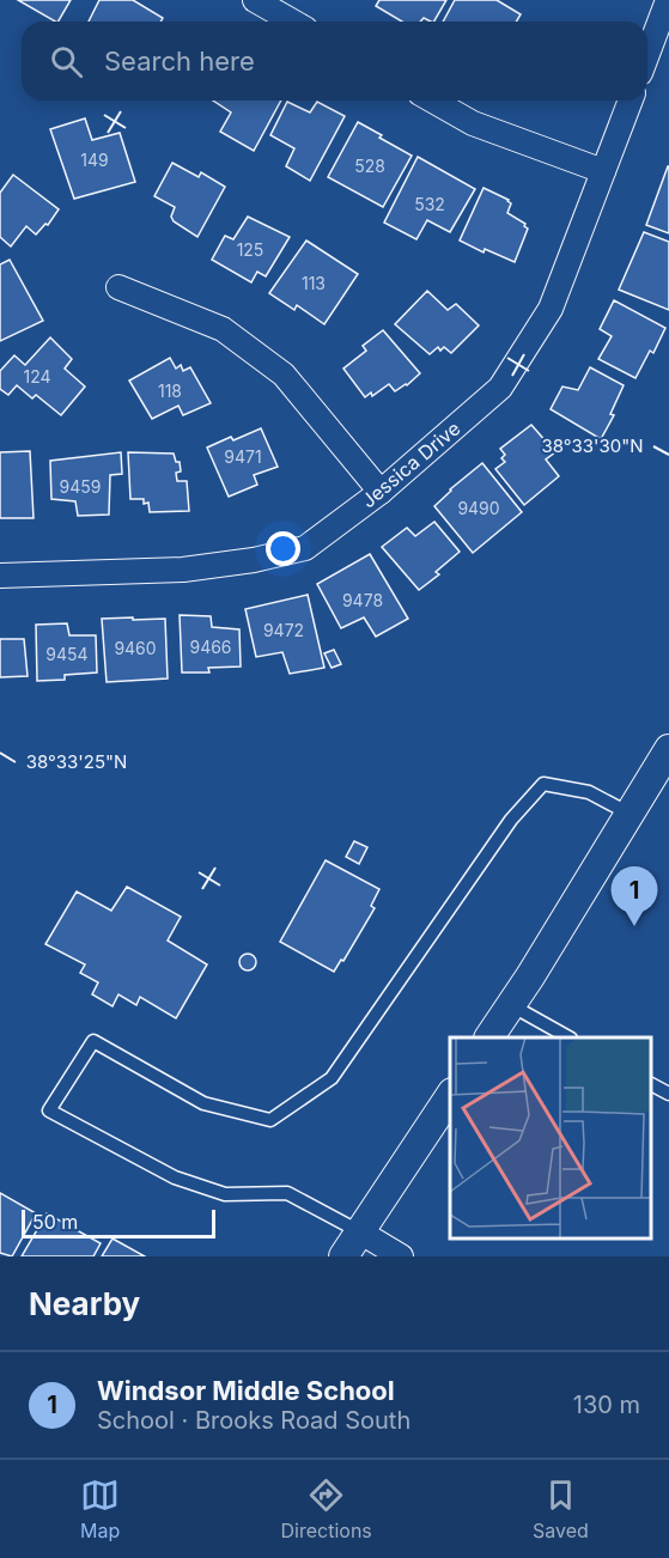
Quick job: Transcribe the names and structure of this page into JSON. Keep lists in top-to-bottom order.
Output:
{
  "streets": {
    "street": ["Jessica Drive"]
  },
  "house_numbers": [
    "149",
    "528",
    "532",
    "125",
    "113",
    "124",
    "118",
    "9471",
    "9459",
    "9490",
    "9478",
    "9472",
    "9466",
    "9460",
    "9454"
  ],
  "scale_bar": "50 m",
  "page": {
    "search": "Search here",
    "pins": "1",
    "scale": "50 m",
    "heading": "Nearby",
    "list": [
      {
        "mark": "1",
        "name": "Windsor Middle School",
        "note": "School · Brooks Road South",
        "value": "130 m"
      }
    ],
    "nav": ["Map", "Directions", "Saved"]
  },
  "coordinates": ["38°33'30\"N", "38°33'25\"N"]
}
